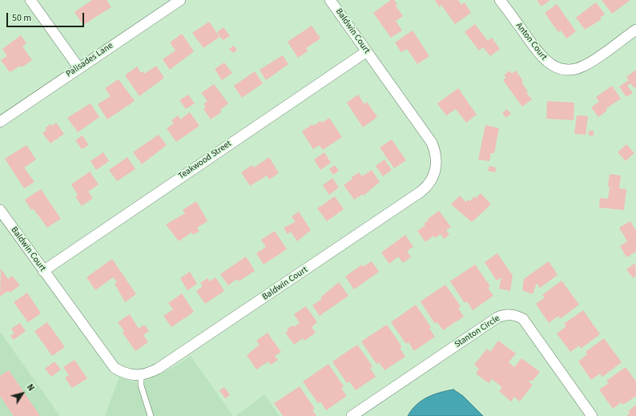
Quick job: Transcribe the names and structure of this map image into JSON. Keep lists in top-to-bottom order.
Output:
{
  "streets": {
    "street": [
      "Baldwin Court",
      "Anton Court",
      "Palisades Lane",
      "Teakwood Street",
      "Stanton Circle"
    ]
  },
  "crossings": [
    ["Baldwin Court", "Teakwood Street"]
  ],
  "scale_bar": "50 m",
  "north": "top right"
}
